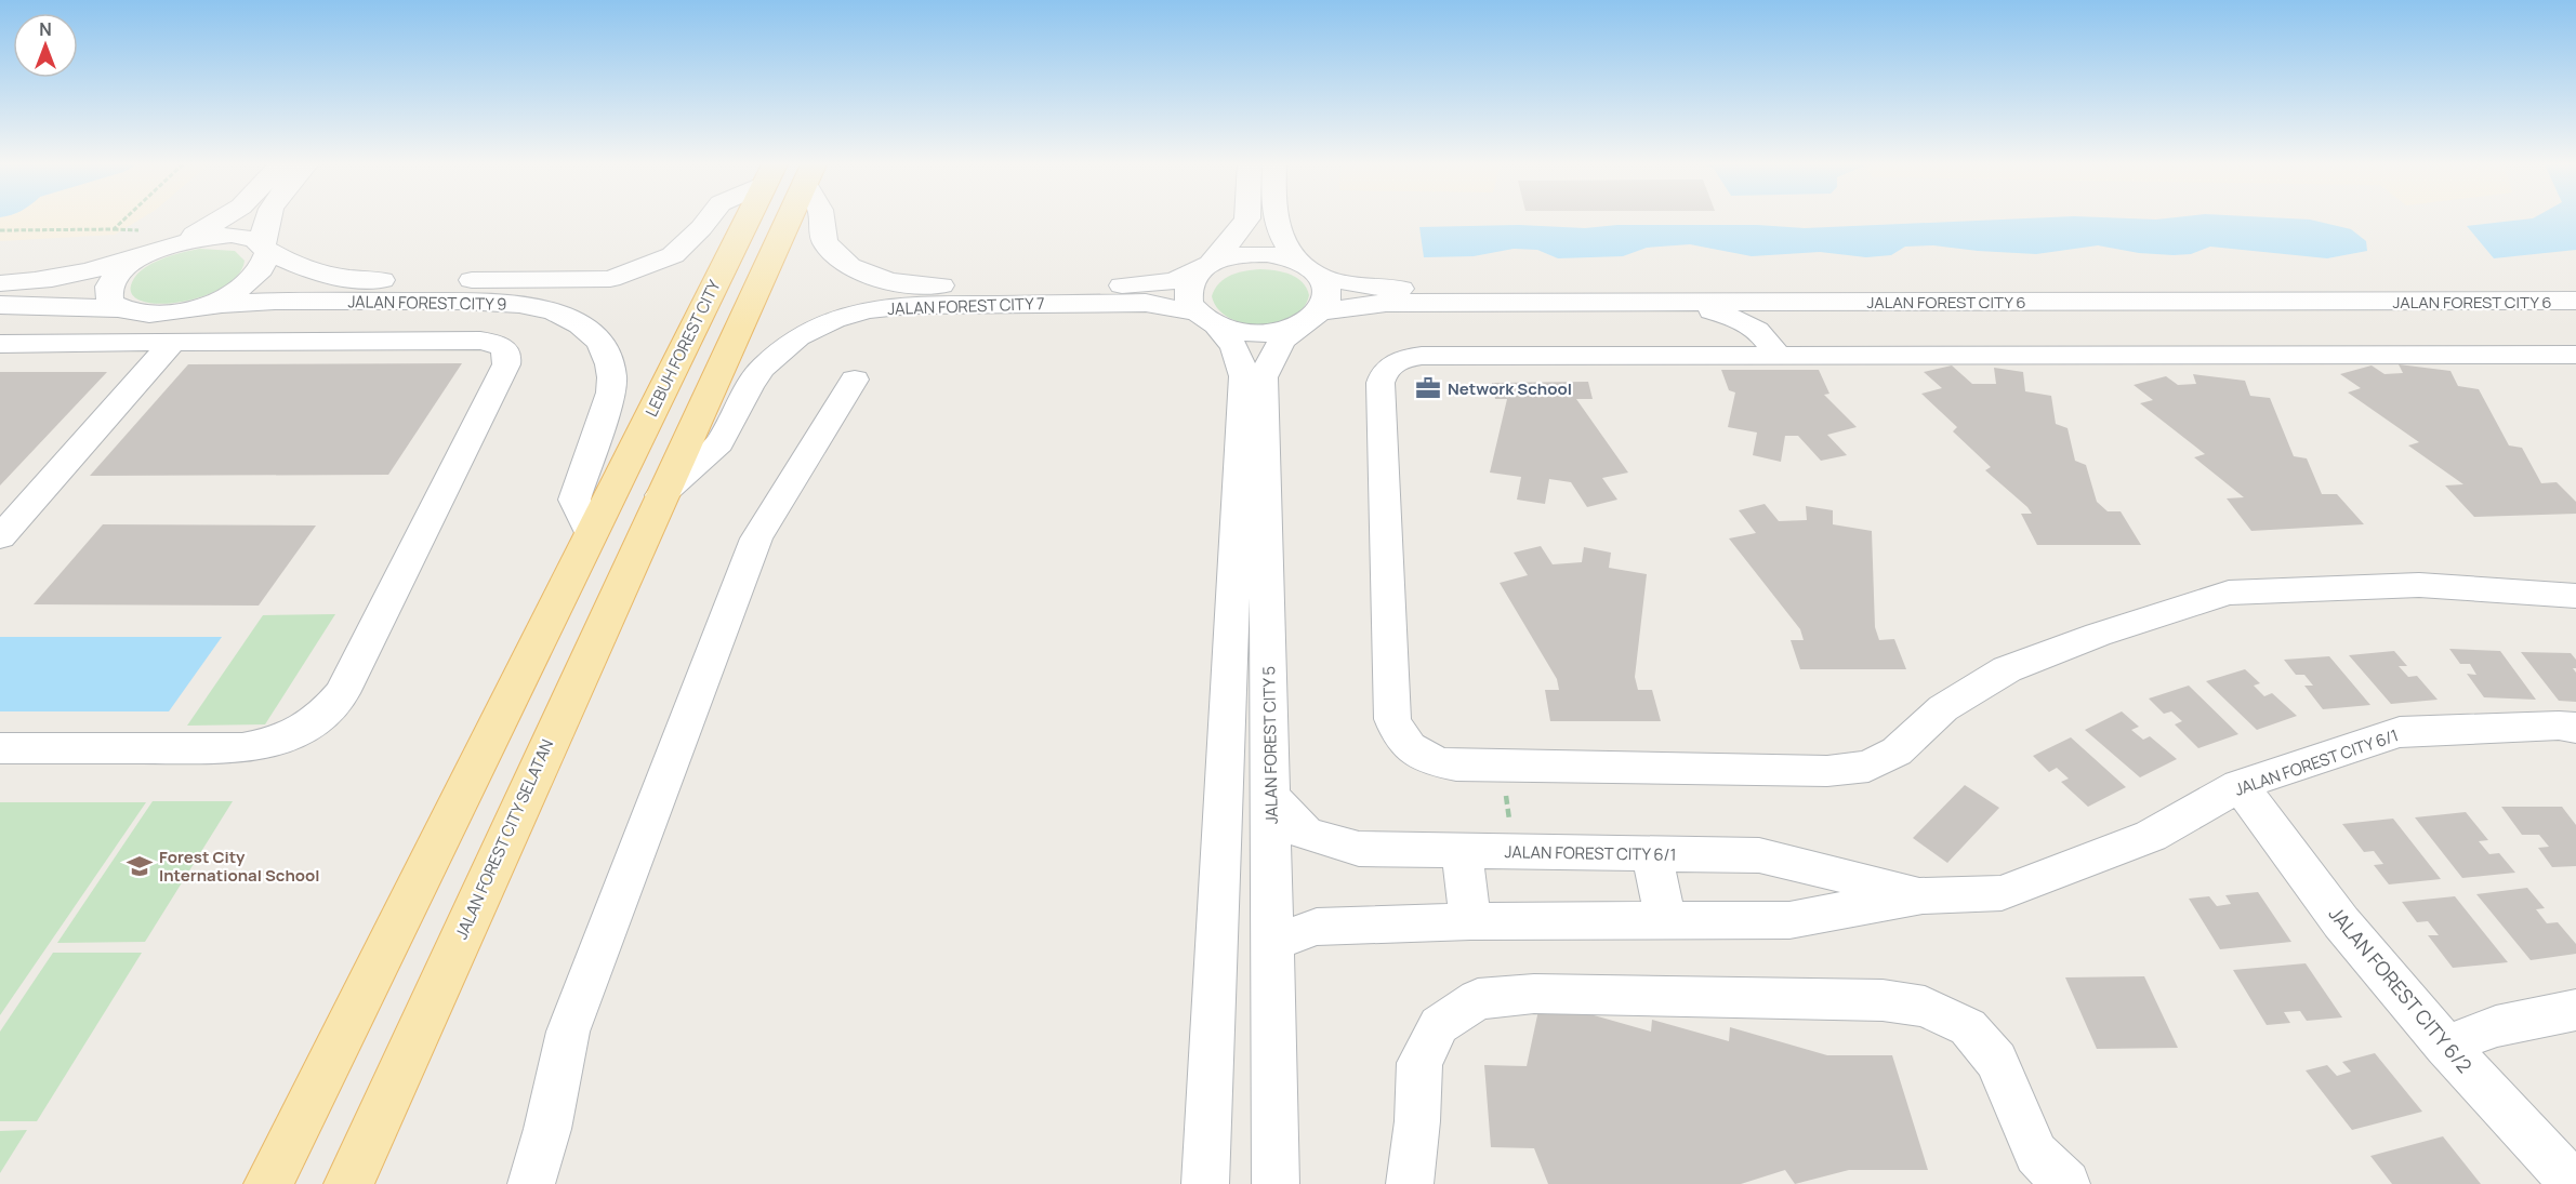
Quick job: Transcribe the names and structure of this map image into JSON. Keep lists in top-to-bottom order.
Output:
{
  "streets": {
    "main road": ["LEBUH FOREST CITY", "JALAN FOREST CITY SELATAN"],
    "street": [
      "JALAN FOREST CITY 6",
      "JALAN FOREST CITY 9",
      "JALAN FOREST CITY 7",
      "JALAN FOREST CITY 5",
      "JALAN FOREST CITY 6/1",
      "JALAN FOREST CITY 6/2"
    ]
  },
  "crossings": [
    ["JALAN FOREST CITY 6", "JALAN FOREST CITY 7"],
    ["JALAN FOREST CITY 6", "JALAN FOREST CITY 5"],
    ["JALAN FOREST CITY 9", "LEBUH FOREST CITY"],
    ["JALAN FOREST CITY 7", "JALAN FOREST CITY 5"],
    ["JALAN FOREST CITY 7", "JALAN FOREST CITY SELATAN"],
    ["JALAN FOREST CITY 5", "JALAN FOREST CITY 6/1"],
    ["JALAN FOREST CITY 6/1", "JALAN FOREST CITY 6/2"]
  ],
  "places": {
    "office": ["Network School"],
    "school or university": ["Forest City International School"]
  },
  "north": "top"
}
